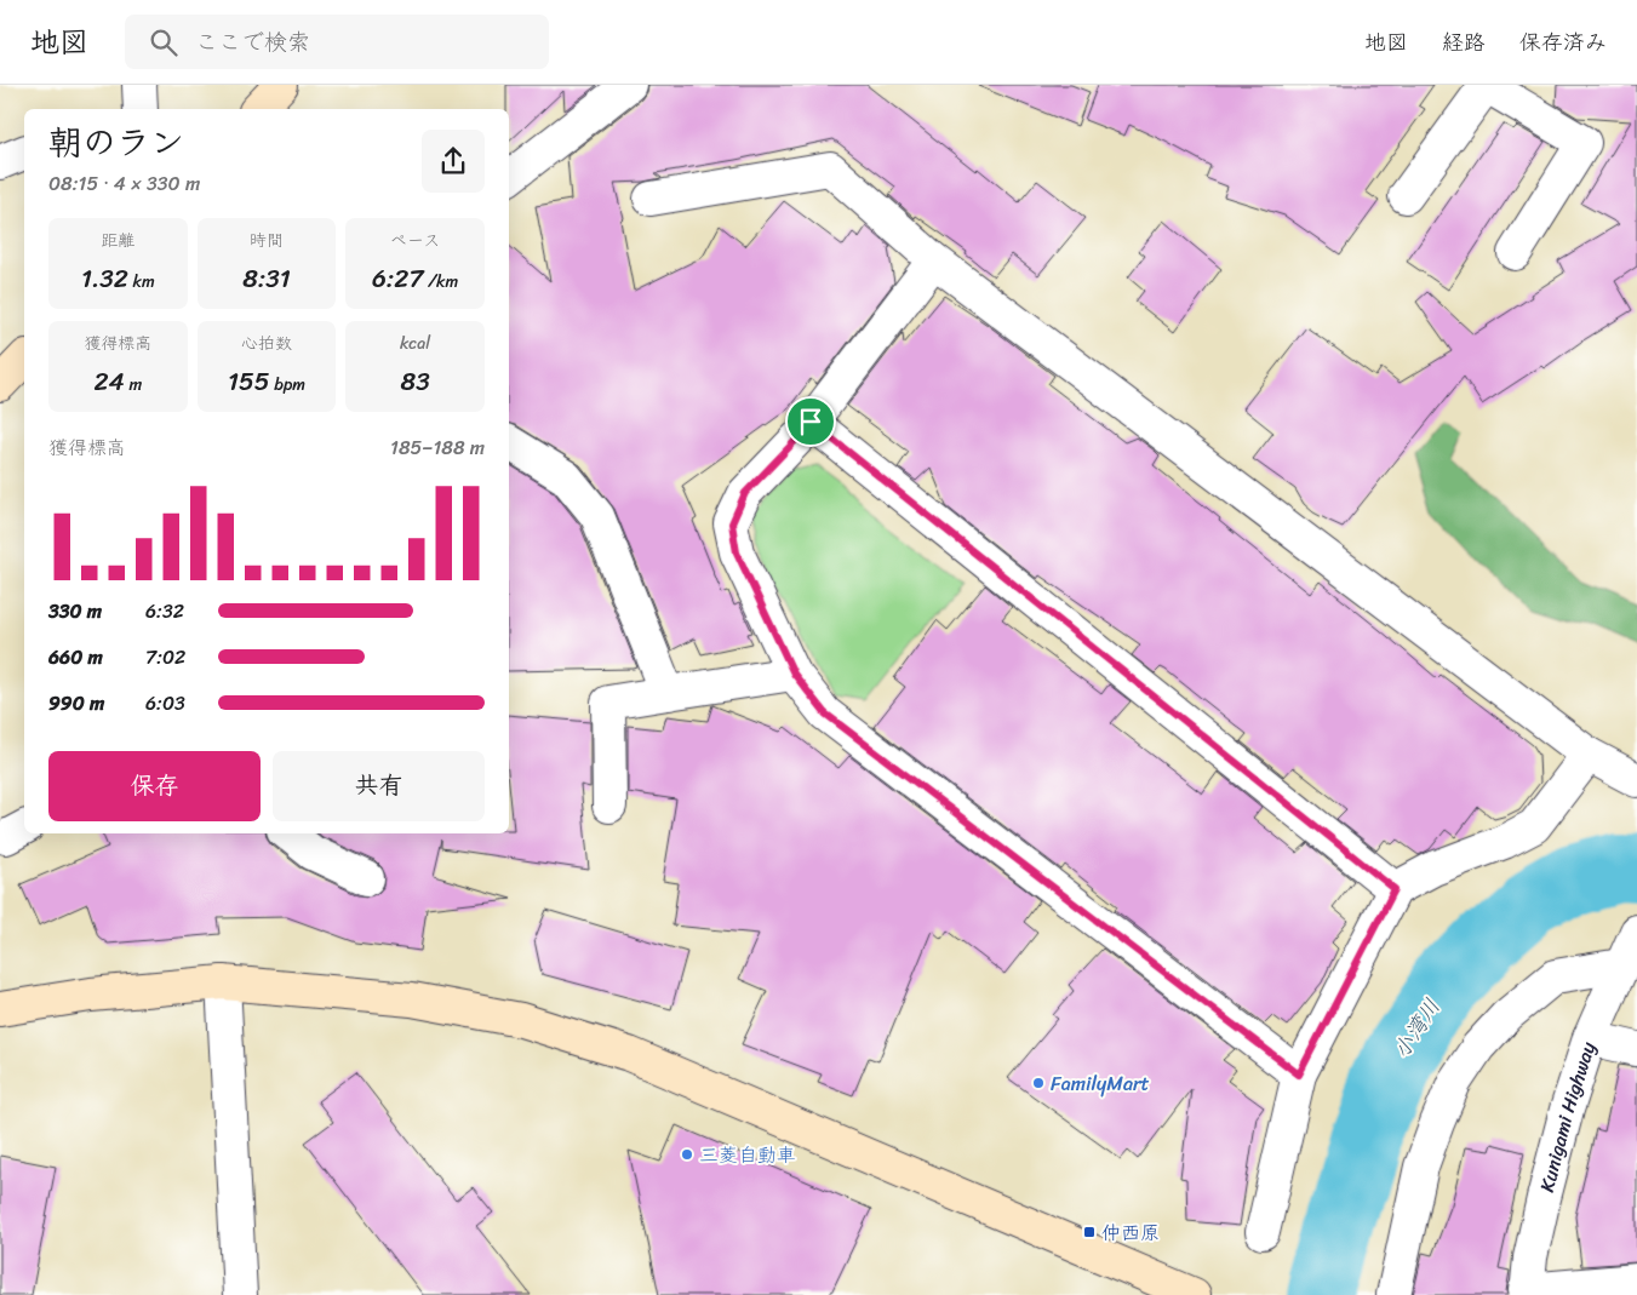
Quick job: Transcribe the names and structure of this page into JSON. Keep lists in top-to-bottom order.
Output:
{
  "streets": {
    "street": ["Kunigami Highway"]
  },
  "water": ["小湾川"],
  "places": {
    "other": ["FamilyMart", "三菱自動車"],
    "transit": ["仲西原"]
  },
  "page": {
    "header": "地図",
    "search": "ここで検索",
    "nav": ["地図", "経路", "保存済み"],
    "heading": ["朝のラン", "08:15 · 4 × 330 m"],
    "stats": [
      ["距離", "1.32 km"],
      ["時間", "8:31"],
      ["ペース", "6:27 /km"],
      ["獲得標高", "24 m"],
      ["心拍数", "155 bpm"],
      ["kcal", "83"]
    ],
    "chart": ["獲得標高", "185–188 m"],
    "list": [
      {
        "name": "330 m",
        "note": "6:32"
      },
      {
        "name": "660 m",
        "note": "7:02"
      },
      {
        "name": "990 m",
        "note": "6:03"
      }
    ],
    "buttons": ["保存", "共有"]
  }
}
